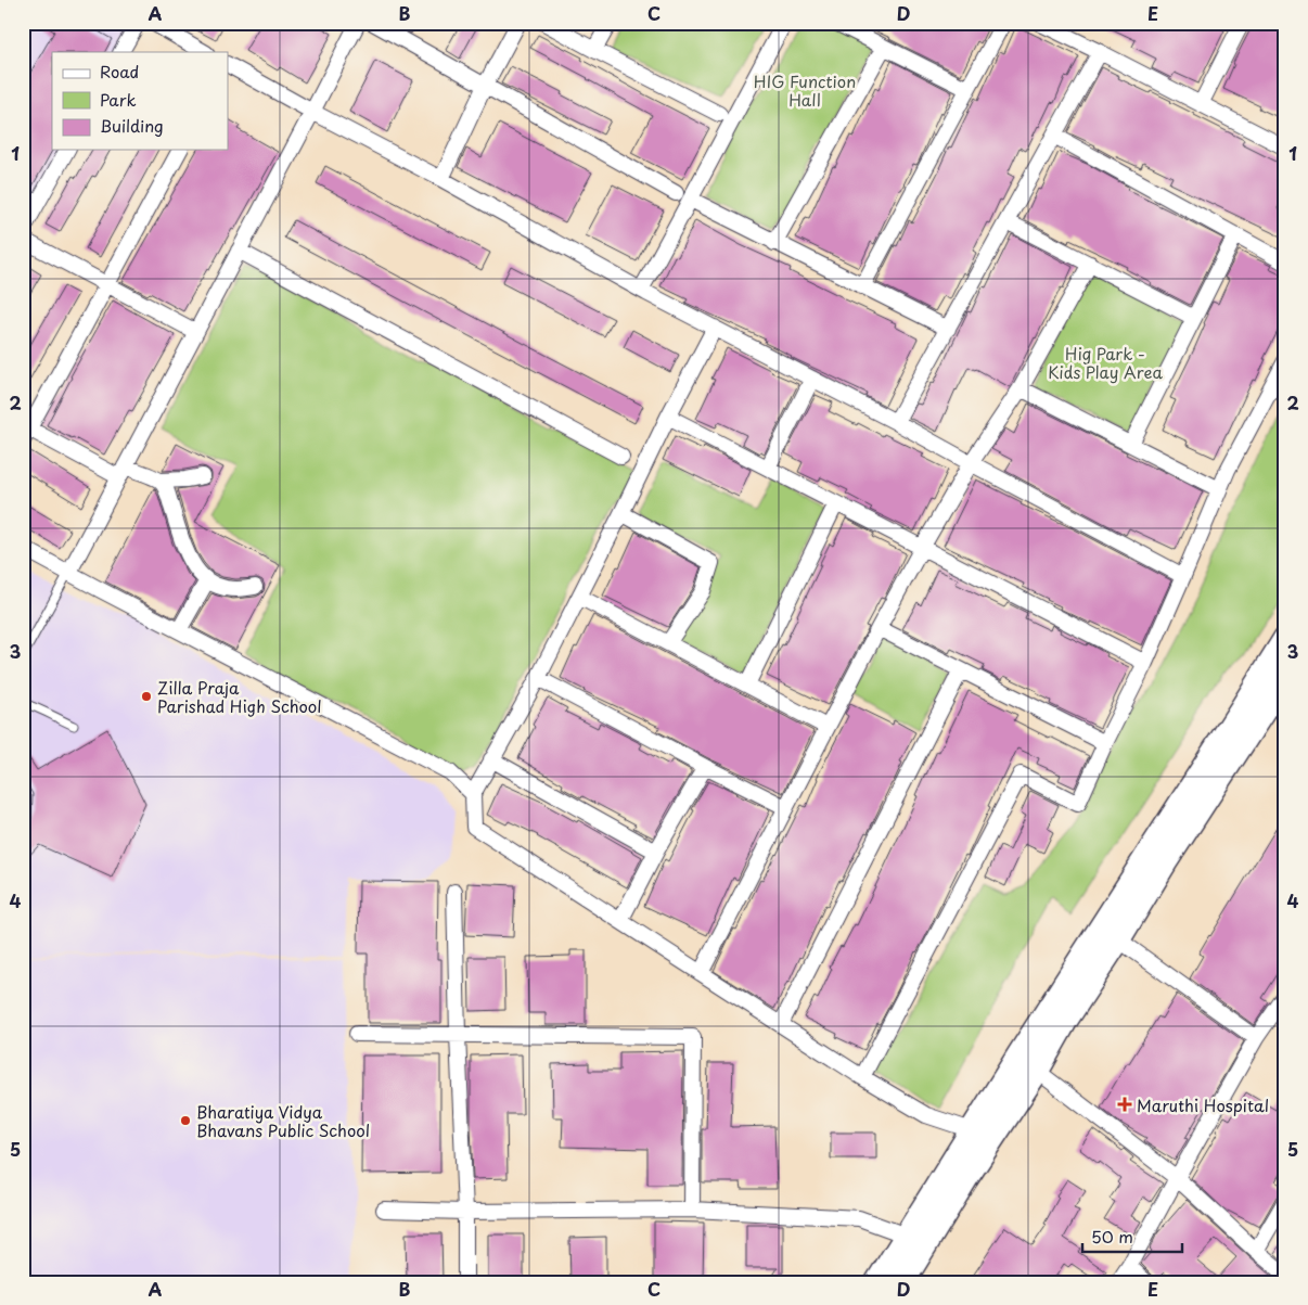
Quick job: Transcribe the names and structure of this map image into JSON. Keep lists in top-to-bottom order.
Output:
{
  "parks": ["HIG Function Hall", "Hig Park - Kids Play Area"],
  "places": {
    "other": ["Zilla Praja Parishad High School", "Bharatiya Vidya Bhavans Public School"],
    "health": ["Maruthi Hospital"]
  },
  "legend": ["Road", "Park", "Building"],
  "scale_bar": "50 m",
  "grid": {
    "columns": [
      "A",
      "B",
      "C",
      "D",
      "E"
    ],
    "rows": [
      "1",
      "2",
      "3",
      "4",
      "5"
    ]
  }
}
